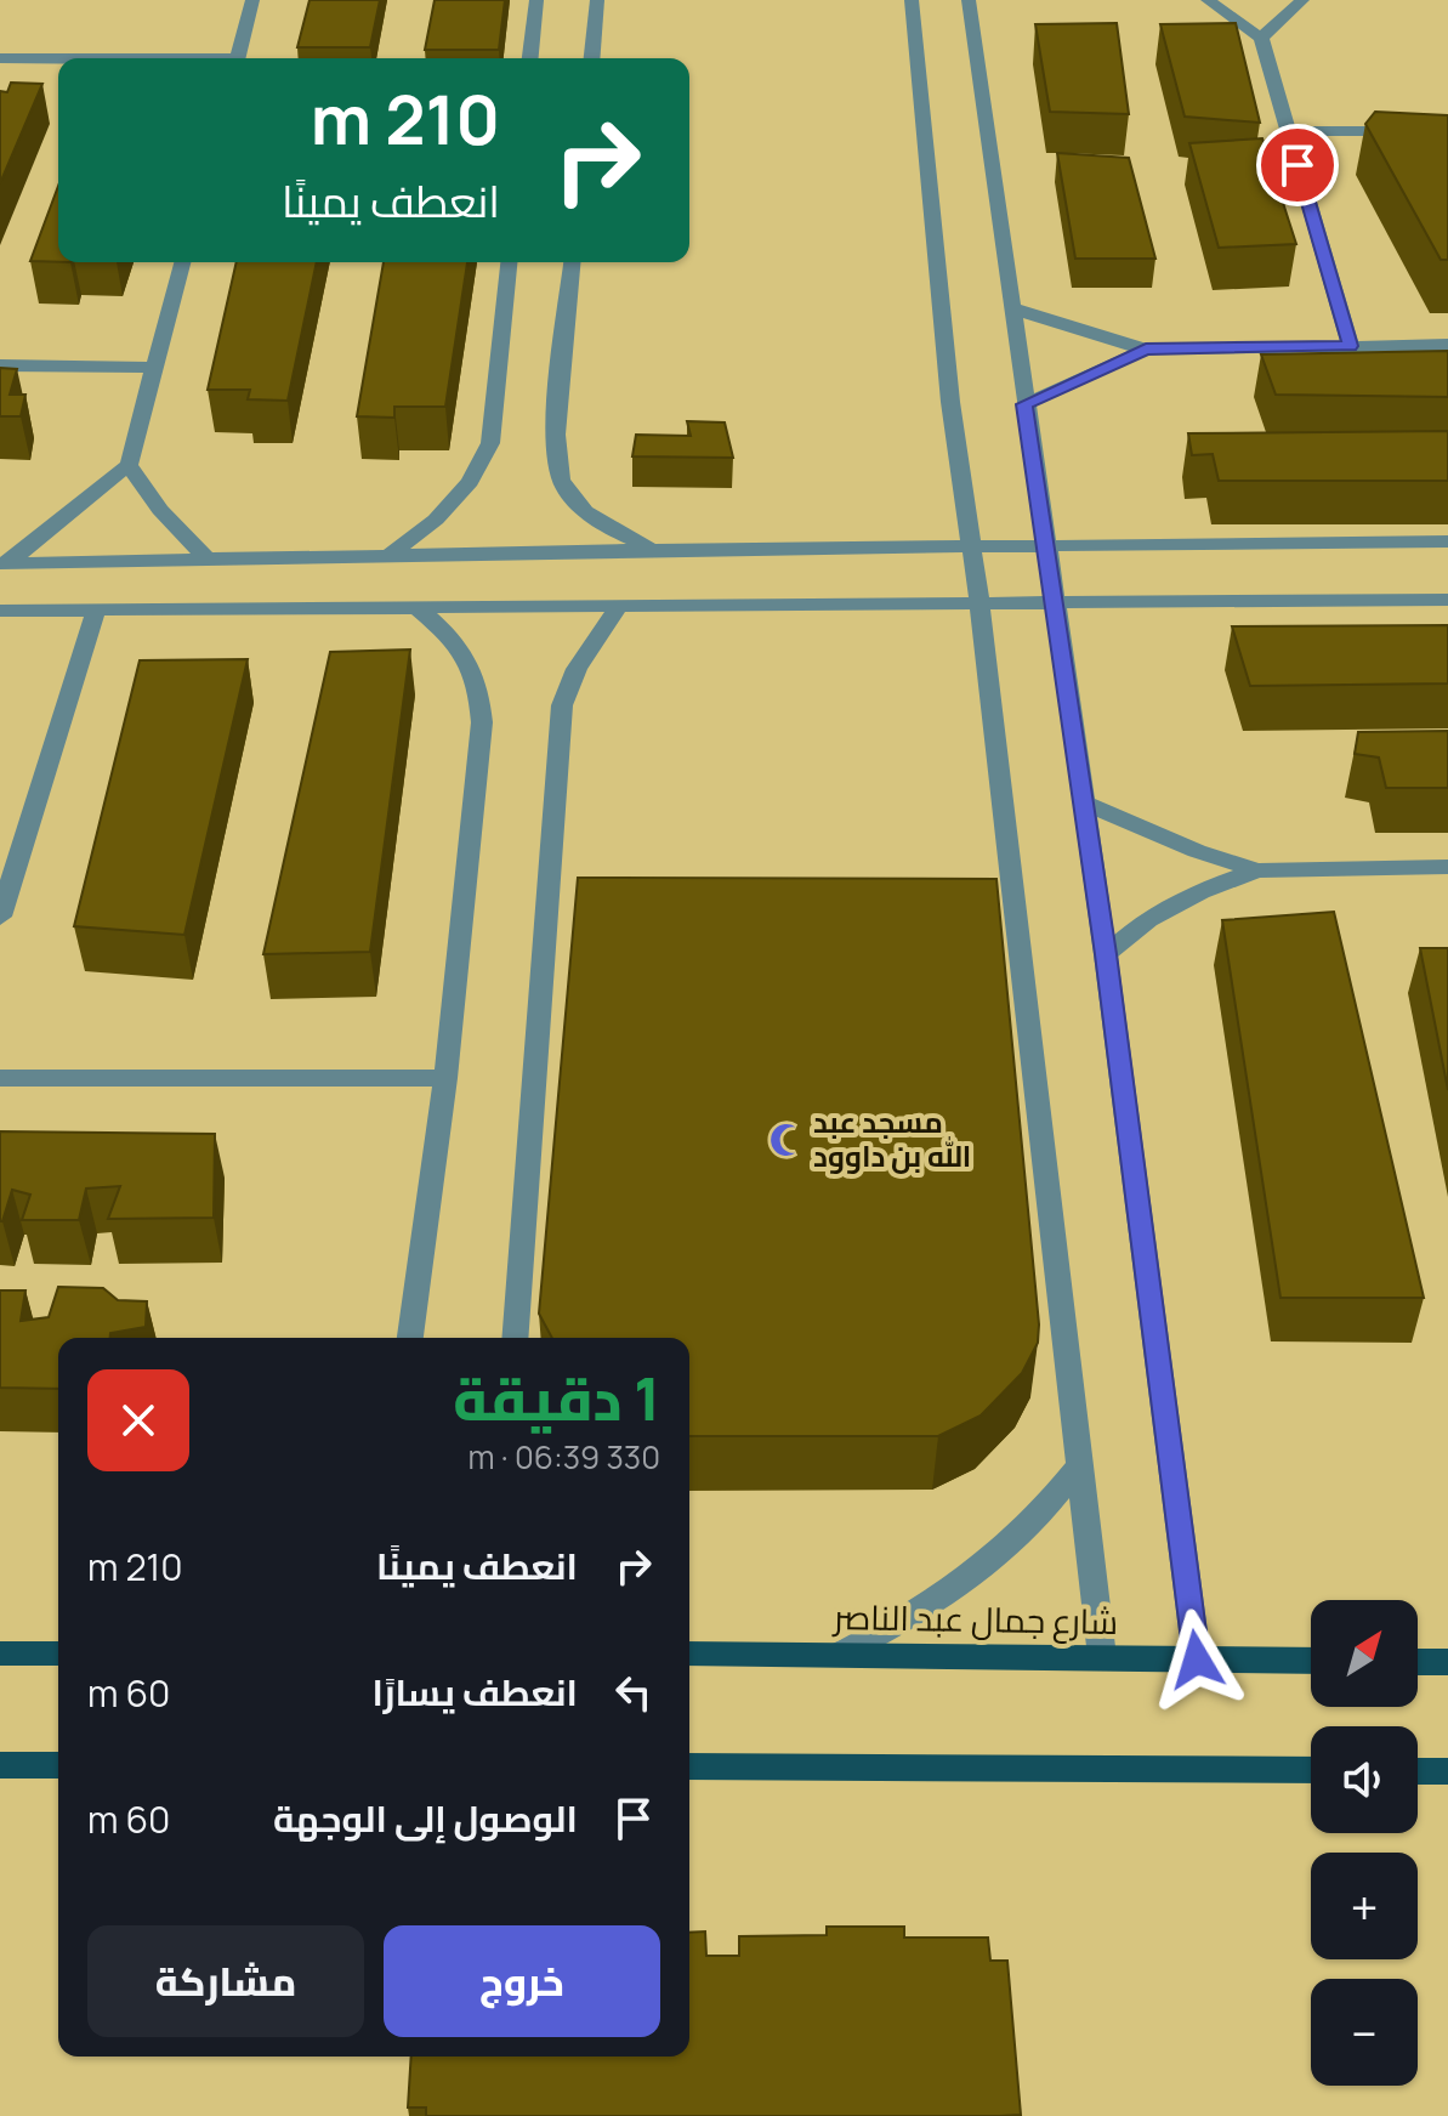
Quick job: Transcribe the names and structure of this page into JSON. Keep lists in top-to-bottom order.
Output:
{
  "streets": {
    "main road": ["شارع جمال عبد الناصر"]
  },
  "places": {
    "mosque": ["مسجد عبد الله بن داوود"]
  },
  "north": "top right",
  "page": {
    "turn": ["210 m", "انعطف يمينًا"],
    "heading": ["1 دقيقة", "330 m · 06:39"],
    "list": [
      {
        "name": "انعطف يمينًا",
        "value": "210 m"
      },
      {
        "name": "انعطف يسارًا",
        "value": "60 m"
      },
      {
        "name": "الوصول إلى الوجهة",
        "value": "60 m"
      }
    ],
    "map_buttons": ["+", "−"],
    "buttons": ["خروج", "مشاركة"]
  }
}
